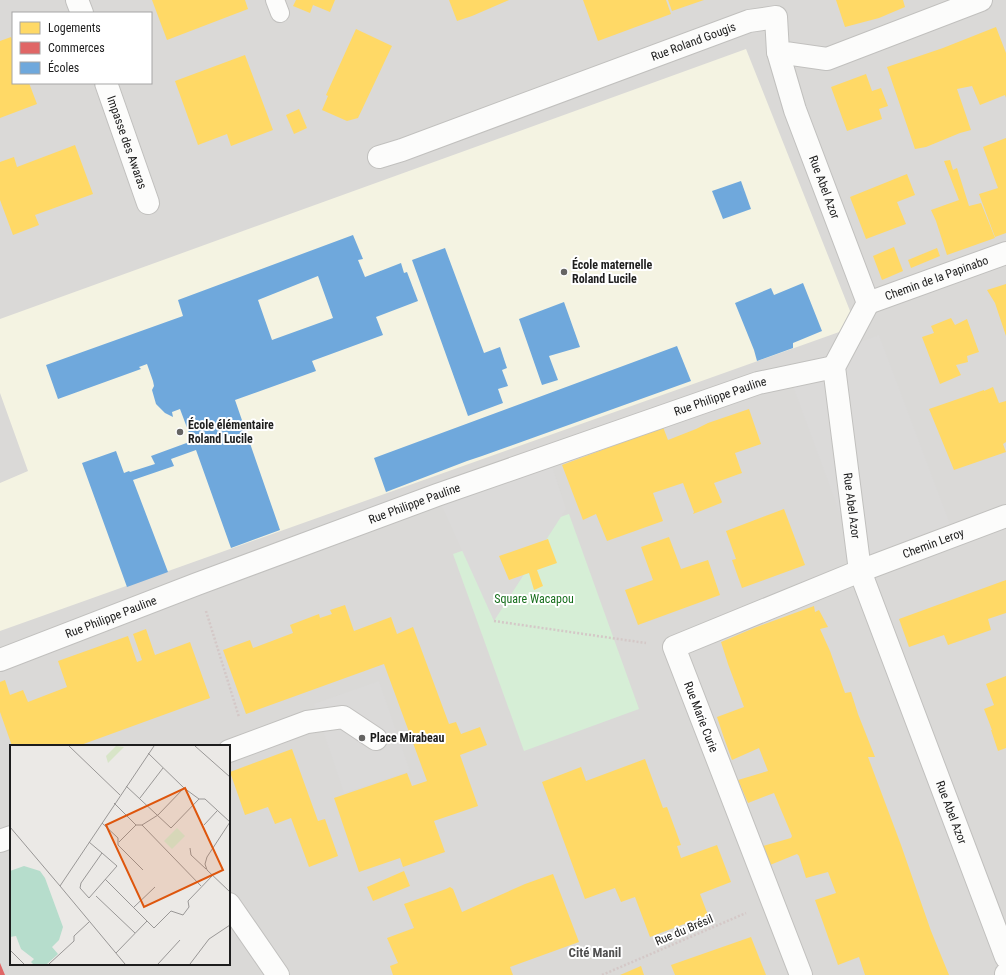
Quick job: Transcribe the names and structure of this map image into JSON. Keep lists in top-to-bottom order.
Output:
{
  "streets": {
    "street": [
      "Rue Roland Gougis",
      "Impasse des Awaras",
      "Rue Abel Azor",
      "Chemin de la Papinabo",
      "Rue Philippe Pauline",
      "Chemin Leroy",
      "Rue Marie Curie"
    ],
    "path": ["Rue du Brésil"]
  },
  "crossings": [
    ["Rue Roland Gougis", "Rue Abel Azor"],
    ["Rue Abel Azor", "Chemin de la Papinabo"],
    ["Rue Abel Azor", "Rue Philippe Pauline"],
    ["Rue Abel Azor", "Chemin Leroy"],
    ["Rue Marie Curie", "Rue du Brésil"]
  ],
  "districts": ["Cité Manil"],
  "parks": ["Square Wacapou"],
  "places": ["École maternelle Roland Lucile", "École élémentaire Roland Lucile", "Place Mirabeau"],
  "legend": ["Logements", "Commerces", "Écoles"]
}
